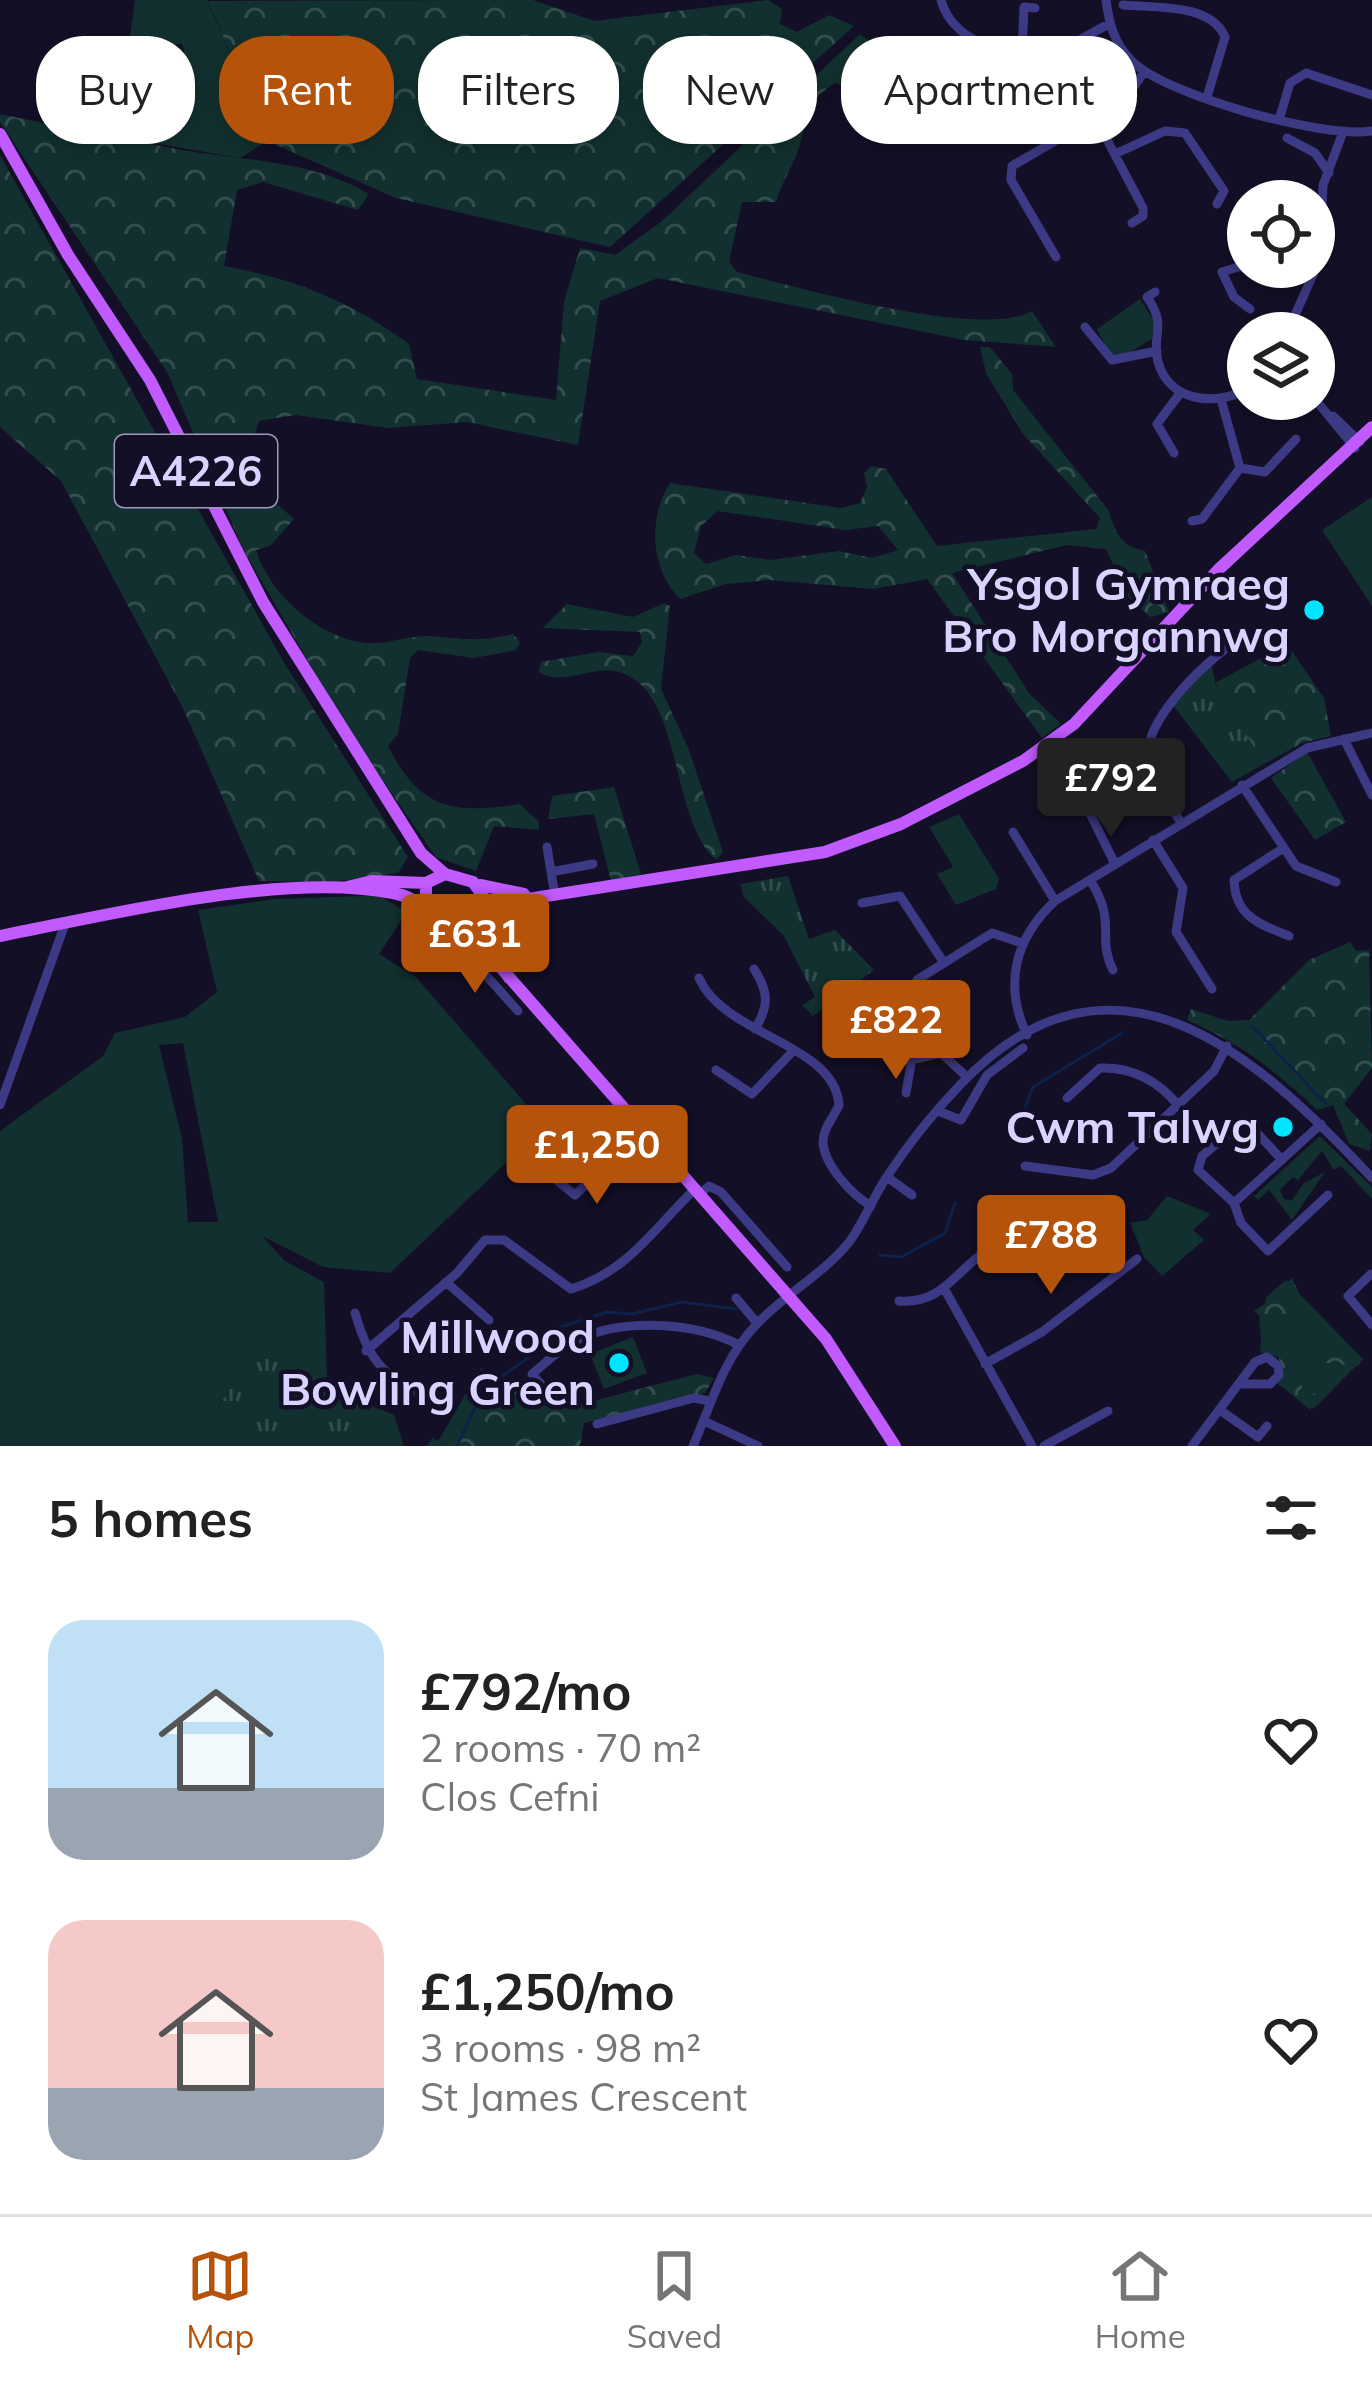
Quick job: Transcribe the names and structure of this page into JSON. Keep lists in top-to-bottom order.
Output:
{
  "streets": {
    "main road": ["A4226"]
  },
  "places": ["Ysgol Gymraeg Bro Morgannwg", "Cwm Talwg", "Millwood Bowling Green"],
  "page": {
    "chip": [
      "Buy",
      "Rent",
      "Filters",
      "New",
      "Apartment"
    ],
    "price": [
      "£792",
      "£631",
      "£822",
      "£1,250",
      "£788"
    ],
    "heading": "5 homes",
    "list": [
      {
        "name": "£792/mo",
        "note": "2 rooms · 70 m² · Clos Cefni"
      },
      {
        "name": "£1,250/mo",
        "note": "3 rooms · 98 m² · St James Crescent"
      }
    ],
    "tabs": ["Map", "Saved", "Home"]
  }
}
